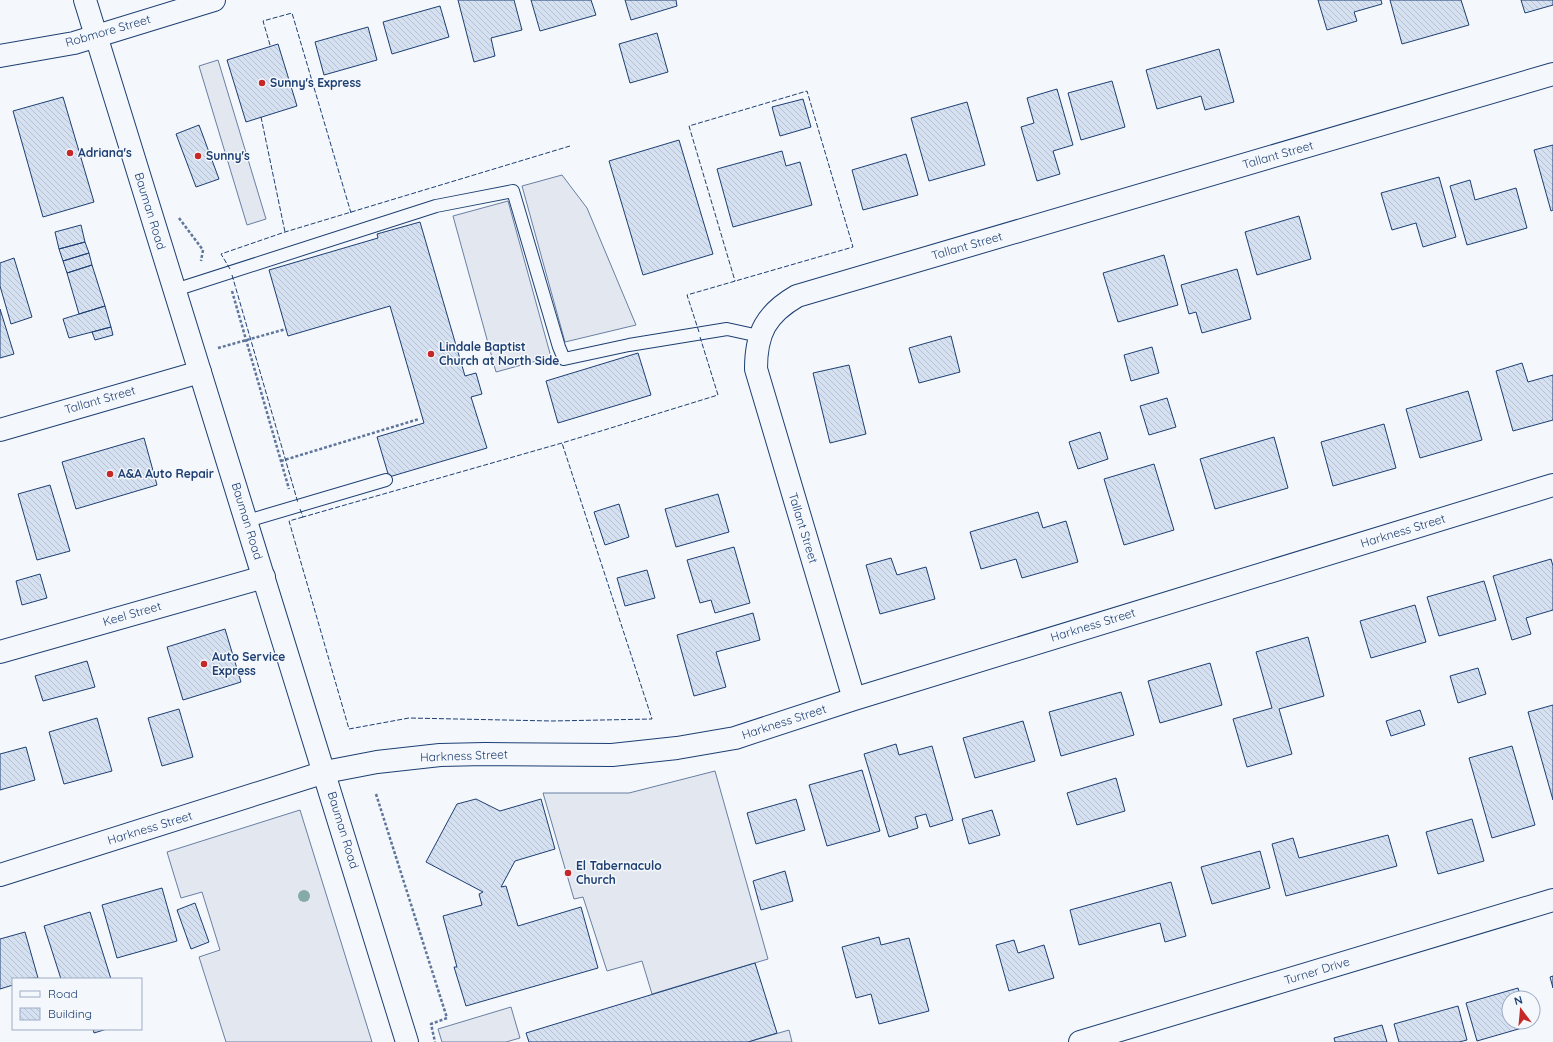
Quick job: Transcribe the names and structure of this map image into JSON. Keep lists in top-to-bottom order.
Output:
{
  "streets": {
    "street": [
      "Robmore Street",
      "Tallant Street",
      "Bauman Road",
      "Harkness Street",
      "Keel Street",
      "Turner Drive"
    ]
  },
  "crossings": [
    ["Robmore Street", "Bauman Road"],
    ["Tallant Street", "Bauman Road"],
    ["Tallant Street", "Harkness Street"],
    ["Bauman Road", "Harkness Street"],
    ["Bauman Road", "Keel Street"]
  ],
  "places": [
    "Sunny's Express",
    "Adriana's",
    "Sunny's",
    "Lindale Baptist Church at North Side",
    "A&A Auto Repair",
    "Auto Service Express",
    "El Tabernaculo Church"
  ],
  "legend": ["Road", "Building"],
  "north": "top"
}
